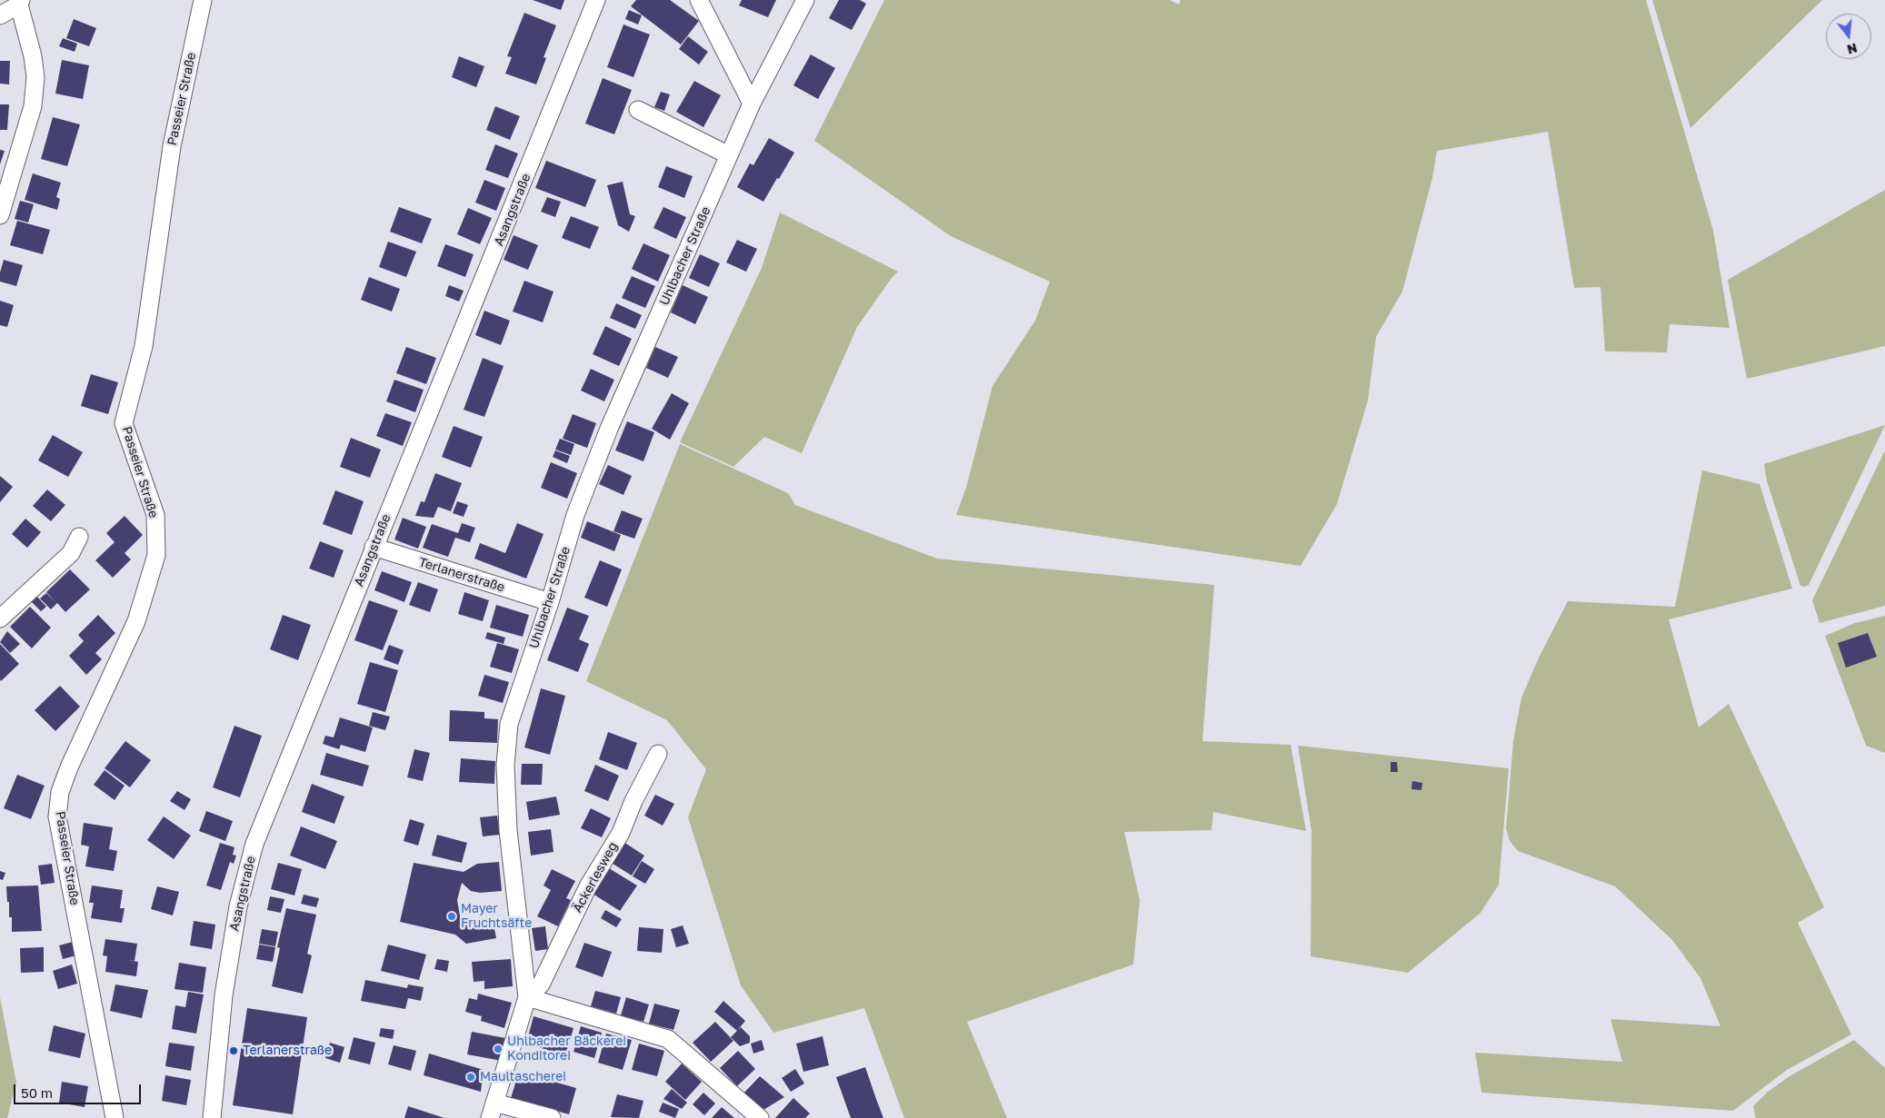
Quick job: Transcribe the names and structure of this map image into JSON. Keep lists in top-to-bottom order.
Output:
{
  "streets": {
    "street": [
      "Passeier Straße",
      "Asangstraße",
      "Uhlbacher Straße",
      "Terlanerstraße",
      "Äckerlesweg"
    ]
  },
  "crossings": [
    ["Asangstraße", "Terlanerstraße"],
    ["Uhlbacher Straße", "Terlanerstraße"],
    ["Uhlbacher Straße", "Äckerlesweg"]
  ],
  "places": [
    "Mayer Fruchtsäfte",
    "Uhlbacher Bäckerei Konditorei",
    "Terlanerstraße",
    "Maultascherei"
  ],
  "scale_bar": "50 m",
  "north": "bottom"
}
